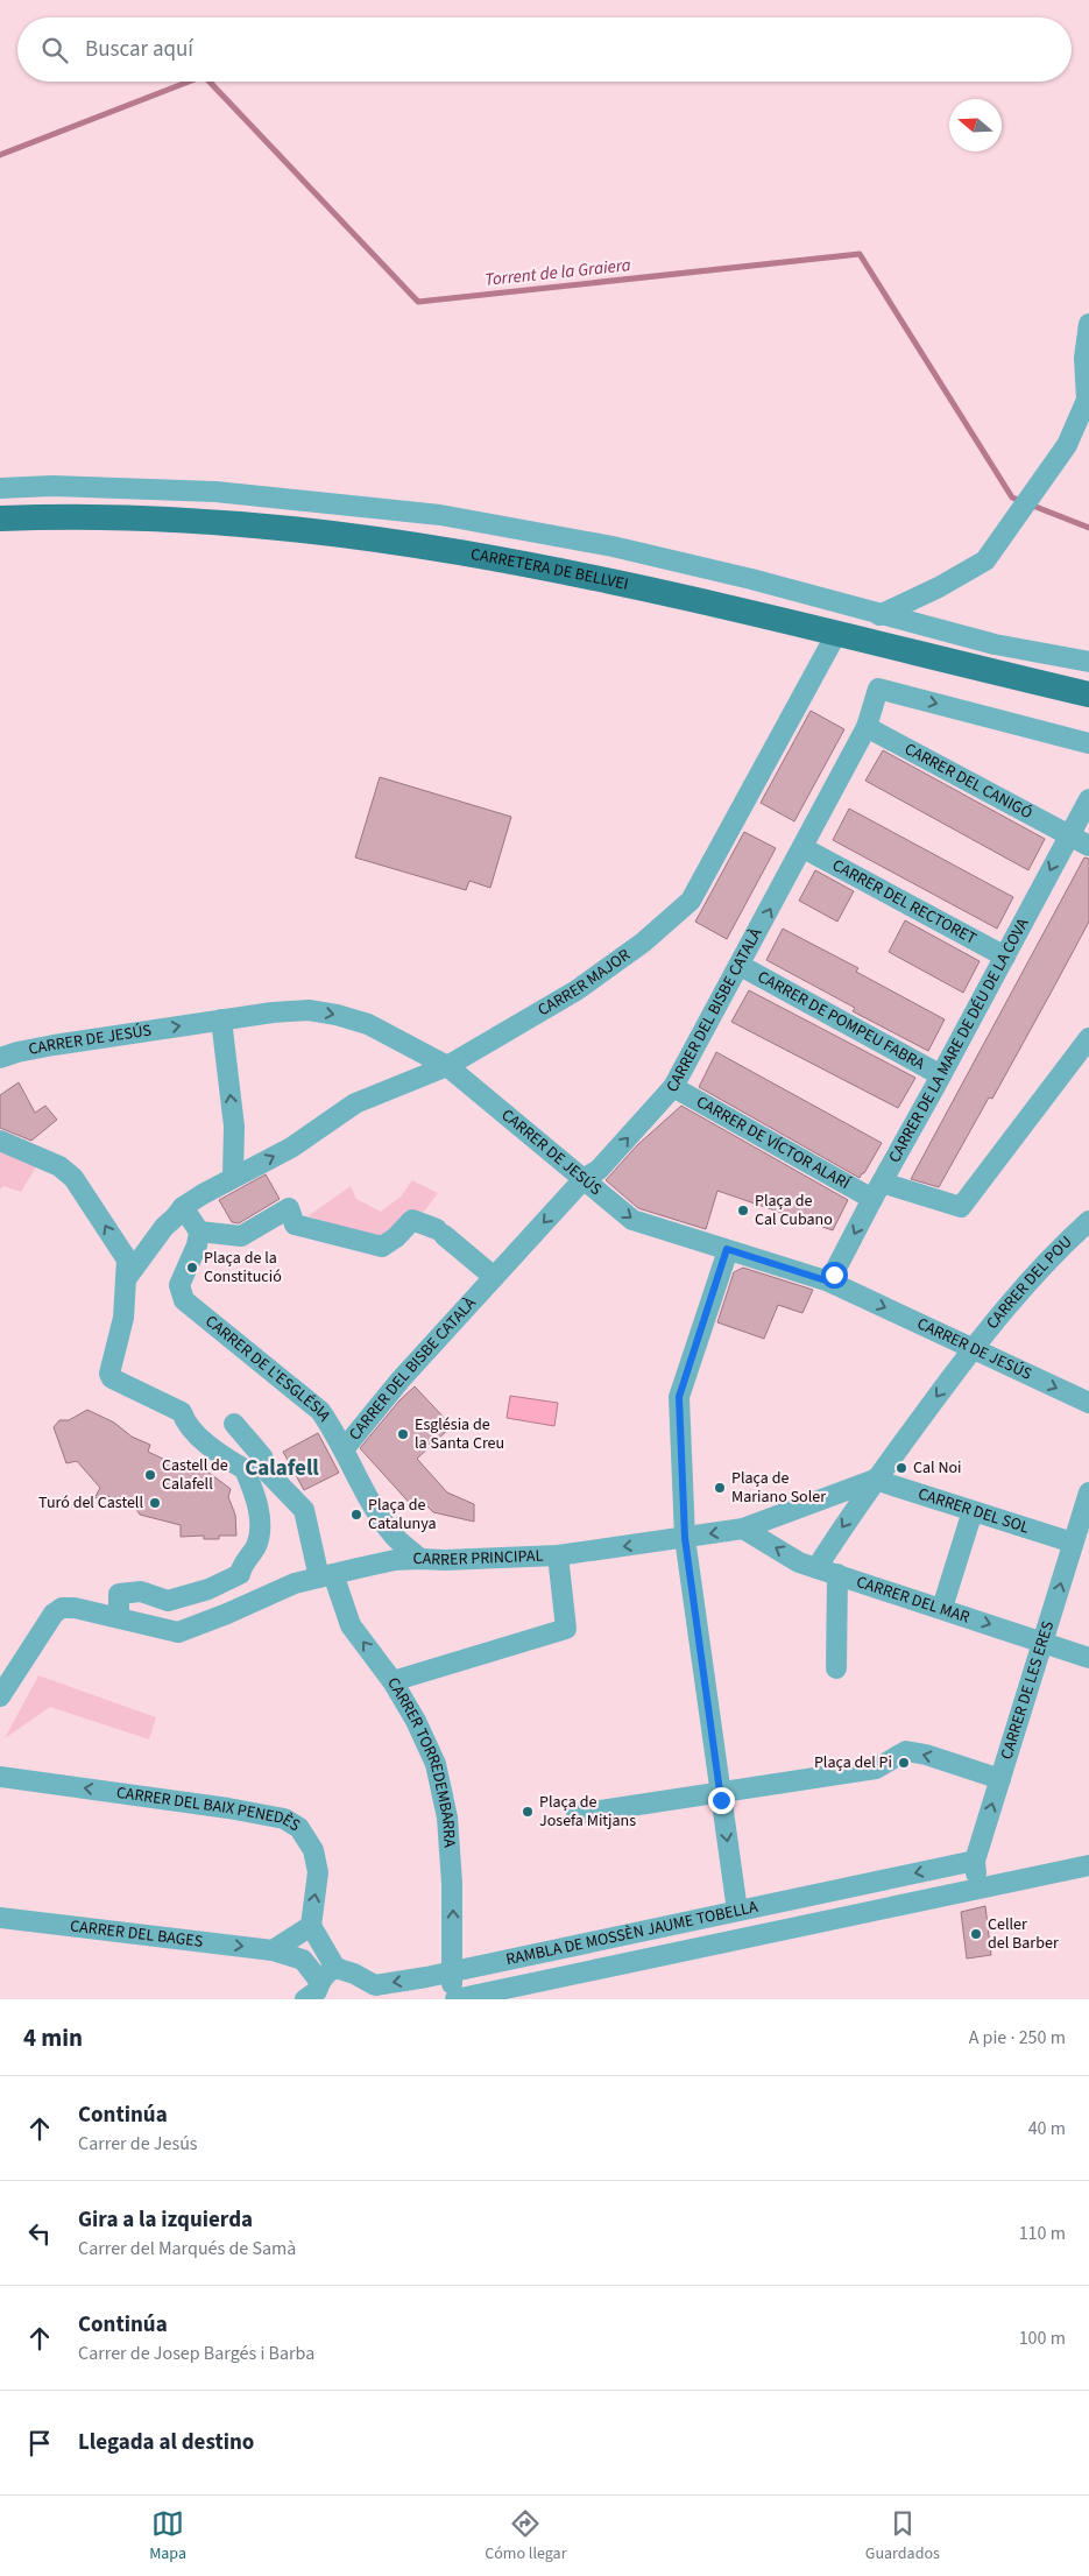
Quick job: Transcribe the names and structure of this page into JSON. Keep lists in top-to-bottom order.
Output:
{
  "streets": {
    "main road": ["CARRETERA DE BELLVEI"],
    "street": [
      "CARRER DEL CANIGÓ",
      "CARRER DEL RECTORET",
      "CARRER MAJOR",
      "CARRER DEL BISBE CATALÀ",
      "CARRER DE POMPEU FABRA",
      "CARRER DE JESÚS",
      "CARRER DE LA MARE DE DÉU DE LA COVA",
      "CARRER DE VÍCTOR ALARÍ",
      "CARRER DEL POU",
      "CARRER DE L'ESGLÉSIA",
      "CARRER DEL SOL",
      "CARRER PRINCIPAL",
      "CARRER DEL MAR",
      "CARRER DE LES ERES",
      "CARRER TORREDEMBARRA",
      "CARRER DEL BAIX PENEDÈS",
      "CARRER DEL BAGES",
      "RAMBLA DE MOSSÈN JAUME TOBELLA"
    ]
  },
  "crossings": [
    ["CARRETERA DE BELLVEI", "CARRER MAJOR"],
    ["CARRER DEL CANIGÓ", "CARRER DEL BISBE CATALÀ"],
    ["CARRER DEL CANIGÓ", "CARRER DE LA MARE DE DÉU DE LA COVA"],
    ["CARRER DEL RECTORET", "CARRER DEL BISBE CATALÀ"],
    ["CARRER DEL RECTORET", "CARRER DE LA MARE DE DÉU DE LA COVA"],
    ["CARRER MAJOR", "CARRER DE JESÚS"],
    ["CARRER DEL BISBE CATALÀ", "CARRER DE POMPEU FABRA"],
    ["CARRER DEL BISBE CATALÀ", "CARRER DE JESÚS"],
    ["CARRER DEL BISBE CATALÀ", "CARRER DE VÍCTOR ALARÍ"],
    ["CARRER DEL BISBE CATALÀ", "CARRER DE L'ESGLÉSIA"],
    ["CARRER DE POMPEU FABRA", "CARRER DE LA MARE DE DÉU DE LA COVA"],
    ["CARRER DE JESÚS", "CARRER DE LA MARE DE DÉU DE LA COVA"],
    ["CARRER DE JESÚS", "CARRER DEL POU"],
    ["CARRER DE LA MARE DE DÉU DE LA COVA", "CARRER DE VÍCTOR ALARÍ"],
    ["CARRER DEL POU", "CARRER DEL SOL"],
    ["CARRER DEL POU", "CARRER PRINCIPAL"],
    ["CARRER DEL POU", "CARRER DEL MAR"],
    ["CARRER DE L'ESGLÉSIA", "CARRER PRINCIPAL"],
    ["CARRER DEL SOL", "CARRER PRINCIPAL"],
    ["CARRER DEL SOL", "CARRER DE LES ERES"],
    ["CARRER PRINCIPAL", "CARRER DEL MAR"],
    ["CARRER PRINCIPAL", "CARRER TORREDEMBARRA"],
    ["CARRER DEL MAR", "CARRER DE LES ERES"],
    ["CARRER DE LES ERES", "RAMBLA DE MOSSÈN JAUME TOBELLA"],
    ["CARRER TORREDEMBARRA", "RAMBLA DE MOSSÈN JAUME TOBELLA"],
    ["CARRER DEL BAGES", "RAMBLA DE MOSSÈN JAUME TOBELLA"]
  ],
  "one_way": [
    "CARRER DE JESÚS",
    "CARRER DE LA MARE DE DÉU DE LA COVA",
    "CARRER TORREDEMBARRA",
    "CARRER DEL BAIX PENEDÈS",
    "CARRER DEL BAGES"
  ],
  "districts": ["Calafell"],
  "water": ["Torrent de la Graiera"],
  "places": [
    "Plaça de Cal Cubano",
    "Plaça de la Constitució",
    "Església de la Santa Creu",
    "Cal Noi",
    "Castell de Calafell",
    "Plaça de Mariano Soler",
    "Turó del Castell",
    "Plaça de Catalunya",
    "Plaça del Pi",
    "Plaça de Josefa Mitjans",
    "Celler del Barber"
  ],
  "north": "left",
  "page": {
    "search": "Buscar aquí",
    "heading": ["4 min", "A pie · 250 m"],
    "list": [
      ["Continúa", "Carrer de Jesús", "40 m"],
      ["Gira a la izquierda", "Carrer del Marqués de Samà", "110 m"],
      ["Continúa", "Carrer de Josep Bargés i Barba", "100 m"],
      "Llegada al destino"
    ],
    "nav": ["Mapa", "Cómo llegar", "Guardados"]
  }
}
